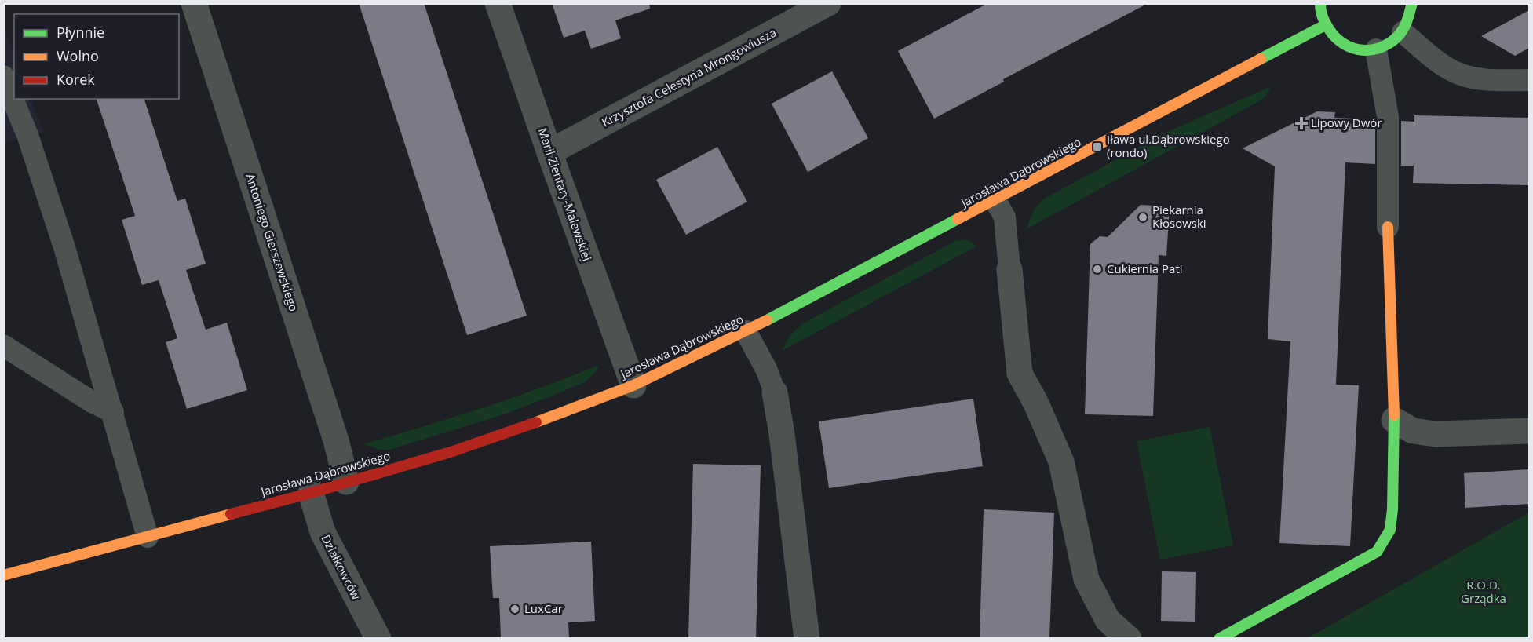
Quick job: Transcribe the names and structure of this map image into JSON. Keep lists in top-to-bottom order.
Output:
{
  "streets": {
    "street": [
      "Krzysztofa Celestyna Mrongowiusza",
      "Jarosława Dąbrowskiego",
      "Marii Zientary-Malewskiej",
      "Antoniego Gierszewskiego",
      "Działkowców"
    ]
  },
  "crossings": [
    ["Krzysztofa Celestyna Mrongowiusza", "Marii Zientary-Malewskiej"],
    ["Jarosława Dąbrowskiego", "Marii Zientary-Malewskiej"],
    ["Jarosława Dąbrowskiego", "Antoniego Gierszewskiego"],
    ["Jarosława Dąbrowskiego", "Działkowców"]
  ],
  "parks": ["R.O.D. Grządka"],
  "places": {
    "health": ["Lipowy Dwór"],
    "transit": ["Iława ul.Dąbrowskiego (rondo)"],
    "other": ["Piekarnia Kłosowski", "Cukiernia Pati", "LuxCar"]
  },
  "legend": ["Płynnie", "Wolno", "Korek"]
}
